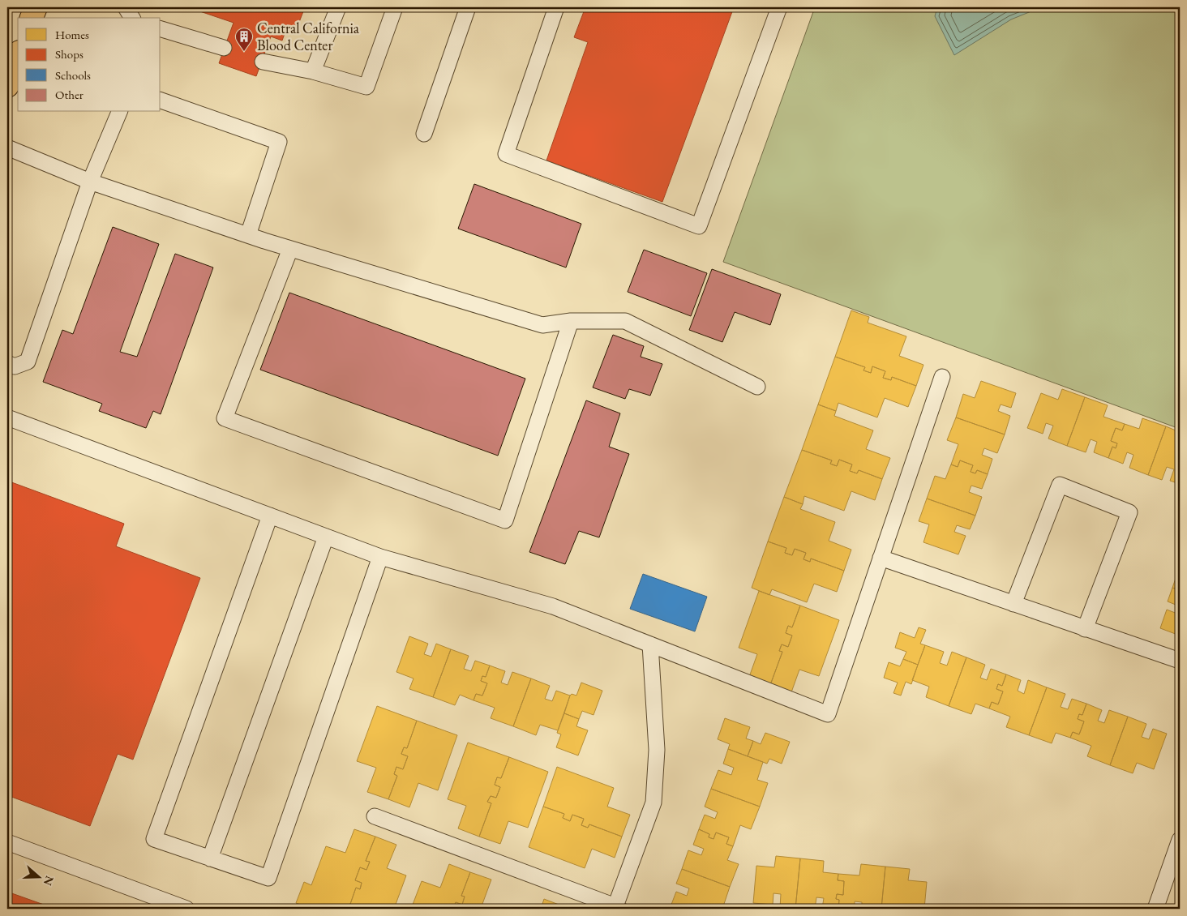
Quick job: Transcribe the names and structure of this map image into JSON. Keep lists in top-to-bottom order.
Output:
{
  "places": {
    "building": ["Central California Blood Center"]
  },
  "legend": [
    "Homes",
    "Shops",
    "Schools",
    "Other"
  ],
  "north": "right"
}
